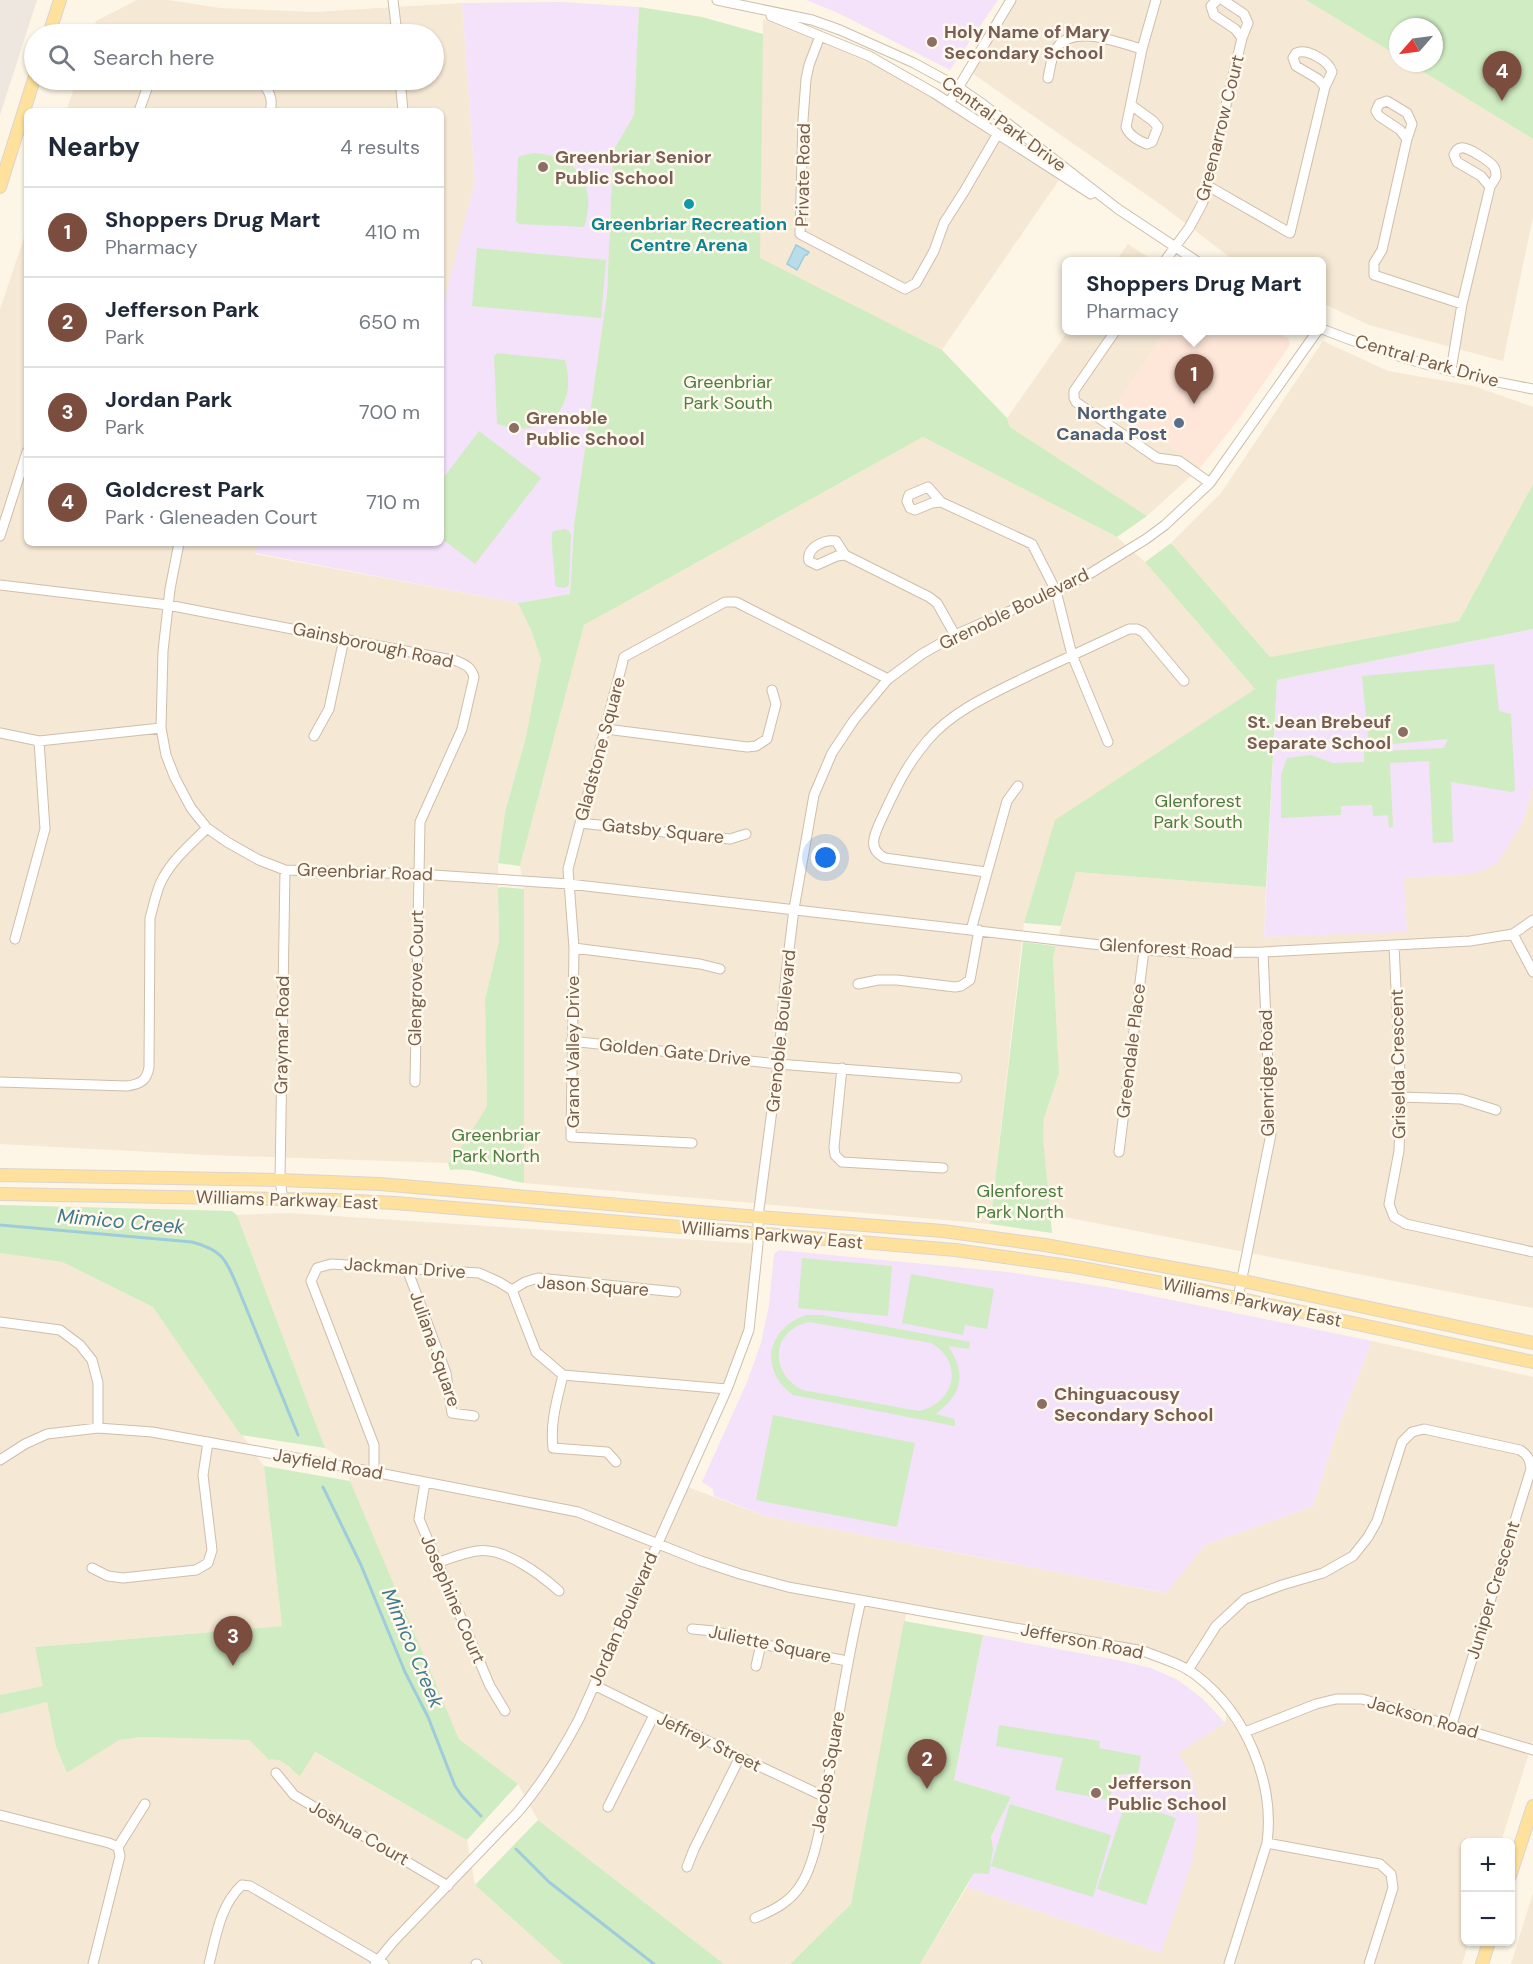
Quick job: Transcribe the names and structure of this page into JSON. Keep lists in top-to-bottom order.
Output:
{
  "streets": {
    "main road": ["Williams Parkway East"],
    "street": [
      "Central Park Drive",
      "Greenarrow Court",
      "Private Road",
      "Grenoble Boulevard",
      "Gainsborough Road",
      "Gladstone Square",
      "Gatsby Square",
      "Greenbriar Road",
      "Glenforest Road",
      "Glengrove Court",
      "Graymar Road",
      "Greendale Place",
      "Grand Valley Drive",
      "Golden Gate Drive",
      "Griselda Crescent",
      "Glenridge Road",
      "Jackman Drive",
      "Jason Square",
      "Juliana Square",
      "Jayfield Road",
      "Juniper Crescent",
      "Josephine Court",
      "Jordan Boulevard",
      "Jefferson Road",
      "Juliette Square",
      "Jackson Road",
      "Jeffrey Street",
      "Jacobs Square",
      "Joshua Court"
    ]
  },
  "crossings": [
    ["Central Park Drive", "Greenarrow Court"],
    ["Central Park Drive", "Private Road"],
    ["Grenoble Boulevard", "Gladstone Square"],
    ["Grenoble Boulevard", "Greenbriar Road"],
    ["Grenoble Boulevard", "Glenforest Road"],
    ["Grenoble Boulevard", "Golden Gate Drive"],
    ["Grenoble Boulevard", "Williams Parkway East"],
    ["Grenoble Boulevard", "Jordan Boulevard"],
    ["Gainsborough Road", "Greenbriar Road"],
    ["Gainsborough Road", "Glengrove Court"],
    ["Gladstone Square", "Gatsby Square"],
    ["Gladstone Square", "Greenbriar Road"],
    ["Gladstone Square", "Grand Valley Drive"],
    ["Greenbriar Road", "Glenforest Road"],
    ["Greenbriar Road", "Glengrove Court"],
    ["Greenbriar Road", "Graymar Road"],
    ["Greenbriar Road", "Grand Valley Drive"],
    ["Glenforest Road", "Greendale Place"],
    ["Glenforest Road", "Griselda Crescent"],
    ["Glenforest Road", "Glenridge Road"],
    ["Graymar Road", "Williams Parkway East"],
    ["Grand Valley Drive", "Golden Gate Drive"],
    ["Glenridge Road", "Williams Parkway East"],
    ["Williams Parkway East", "Jordan Boulevard"],
    ["Jackman Drive", "Jason Square"],
    ["Jackman Drive", "Juliana Square"],
    ["Jackman Drive", "Jayfield Road"],
    ["Jayfield Road", "Josephine Court"],
    ["Jayfield Road", "Jordan Boulevard"],
    ["Jayfield Road", "Jefferson Road"],
    ["Juniper Crescent", "Jefferson Road"],
    ["Juniper Crescent", "Jackson Road"],
    ["Jordan Boulevard", "Jefferson Road"],
    ["Jordan Boulevard", "Jeffrey Street"],
    ["Jordan Boulevard", "Joshua Court"],
    ["Jefferson Road", "Jackson Road"],
    ["Jefferson Road", "Jacobs Square"],
    ["Juliette Square", "Jacobs Square"],
    ["Jeffrey Street", "Jacobs Square"]
  ],
  "water": ["Mimico Creek"],
  "parks": [
    "Greenbriar Park South",
    "Glenforest Park South",
    "Greenbriar Park North",
    "Glenforest Park North"
  ],
  "places": [
    "Holy Name of Mary Secondary School",
    "Greenbriar Senior Public School",
    "Greenbriar Recreation Centre Arena",
    "Northgate Canada Post",
    "Grenoble Public School",
    "St. Jean Brebeuf Separate School",
    "Chinguacousy Secondary School",
    "Jefferson Public School"
  ],
  "north": "bottom left",
  "page": {
    "search": "Search here",
    "pins": [
      "4",
      "1",
      "3",
      "2"
    ],
    "heading": ["Nearby", "4 results"],
    "list": [
      {
        "mark": "1",
        "name": "Shoppers Drug Mart",
        "note": "Pharmacy",
        "value": "410 m"
      },
      {
        "mark": "2",
        "name": "Jefferson Park",
        "note": "Park",
        "value": "650 m"
      },
      {
        "mark": "3",
        "name": "Jordan Park",
        "note": "Park",
        "value": "700 m"
      },
      {
        "mark": "4",
        "name": "Goldcrest Park",
        "note": "Park · Gleneaden Court",
        "value": "710 m"
      }
    ],
    "popup": ["Shoppers Drug Mart", "Pharmacy"],
    "map_buttons": ["+", "−"]
  }
}
